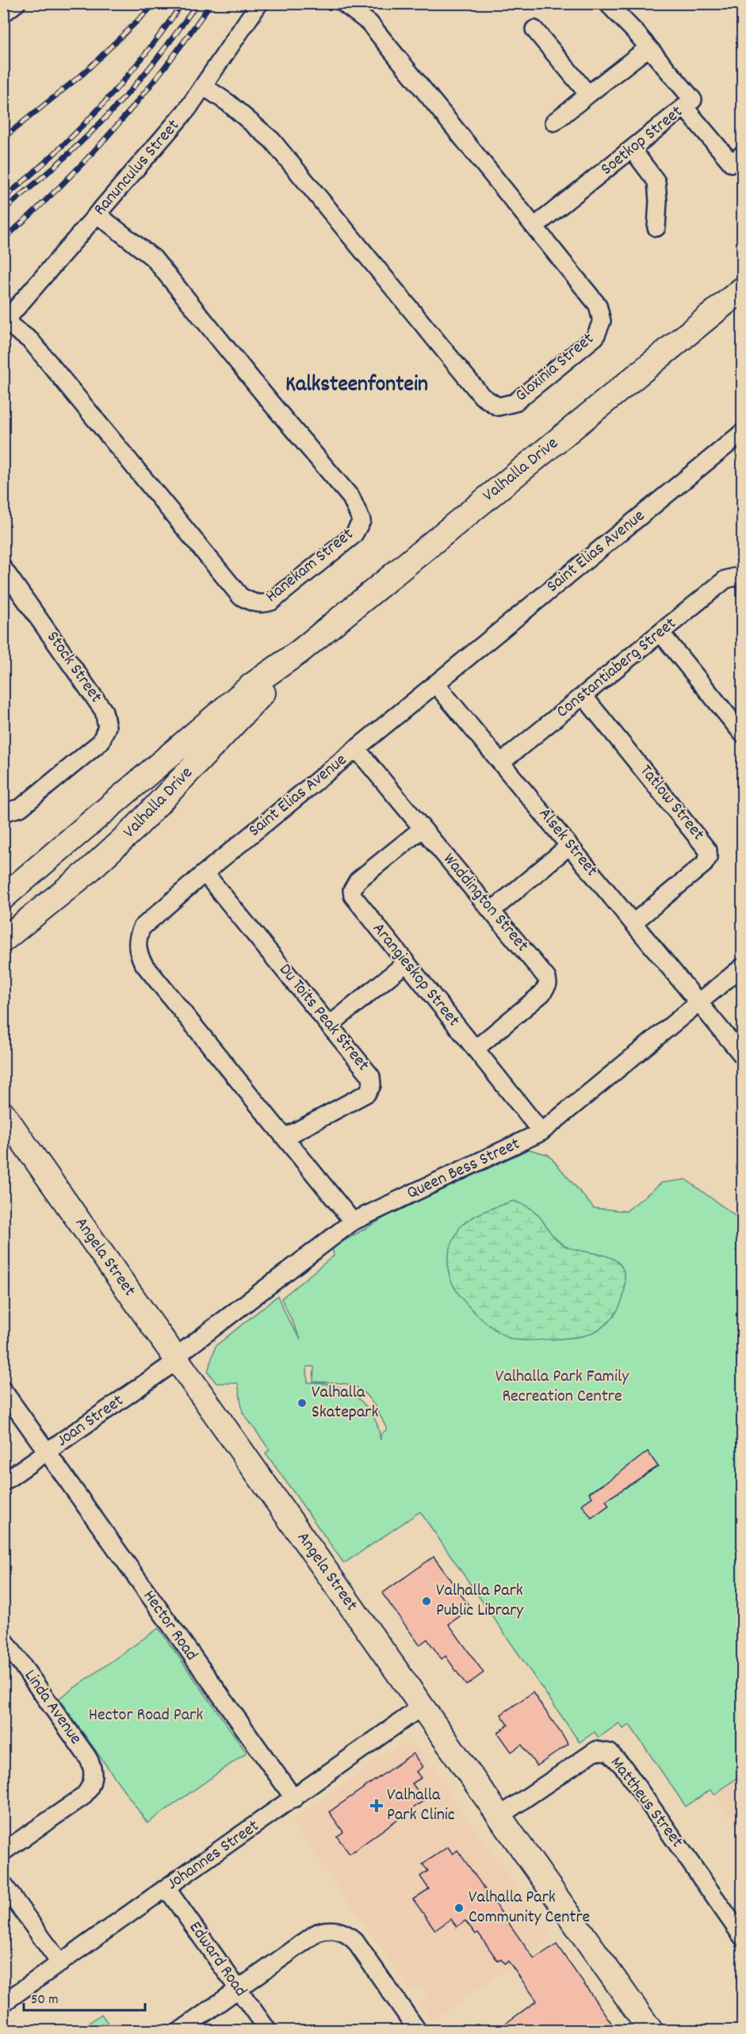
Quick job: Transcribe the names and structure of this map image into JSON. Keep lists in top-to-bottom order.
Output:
{
  "streets": {
    "main road": ["Valhalla Drive", "Angela Street"],
    "street": [
      "Soetkop Street",
      "Ranunculus Street",
      "Gloxinia Street",
      "Saint Elias Avenue",
      "Hanekam Street",
      "Stock Street",
      "Constantiaberg Street",
      "Tatlow Street",
      "Alsek Street",
      "Waddington Street",
      "Arangieskop Street",
      "Du Toits Peak Street",
      "Queen Bess Street",
      "Joan Street",
      "Hector Road",
      "Linda Avenue",
      "Mattheus Street",
      "Johannes Street",
      "Edward Road"
    ]
  },
  "crossings": [
    ["Soetkop Street", "Gloxinia Street"],
    ["Ranunculus Street", "Gloxinia Street"],
    ["Ranunculus Street", "Hanekam Street"],
    ["Saint Elias Avenue", "Alsek Street"],
    ["Saint Elias Avenue", "Waddington Street"],
    ["Saint Elias Avenue", "Du Toits Peak Street"],
    ["Saint Elias Avenue", "Queen Bess Street"],
    ["Constantiaberg Street", "Tatlow Street"],
    ["Constantiaberg Street", "Alsek Street"],
    ["Tatlow Street", "Alsek Street"],
    ["Alsek Street", "Queen Bess Street"],
    ["Waddington Street", "Arangieskop Street"],
    ["Arangieskop Street", "Queen Bess Street"],
    ["Queen Bess Street", "Angela Street"],
    ["Queen Bess Street", "Joan Street"],
    ["Angela Street", "Joan Street"],
    ["Angela Street", "Mattheus Street"],
    ["Angela Street", "Johannes Street"],
    ["Joan Street", "Hector Road"],
    ["Hector Road", "Johannes Street"],
    ["Johannes Street", "Edward Road"]
  ],
  "districts": ["Kalksteenfontein"],
  "parks": ["Valhalla Park Family Recreation Centre", "Hector Road Park"],
  "places": {
    "other": ["Valhalla Skatepark", "Valhalla Park Public Library", "Valhalla Park Community Centre"],
    "health": ["Valhalla Park Clinic"]
  },
  "scale_bar": "50 m"
}
